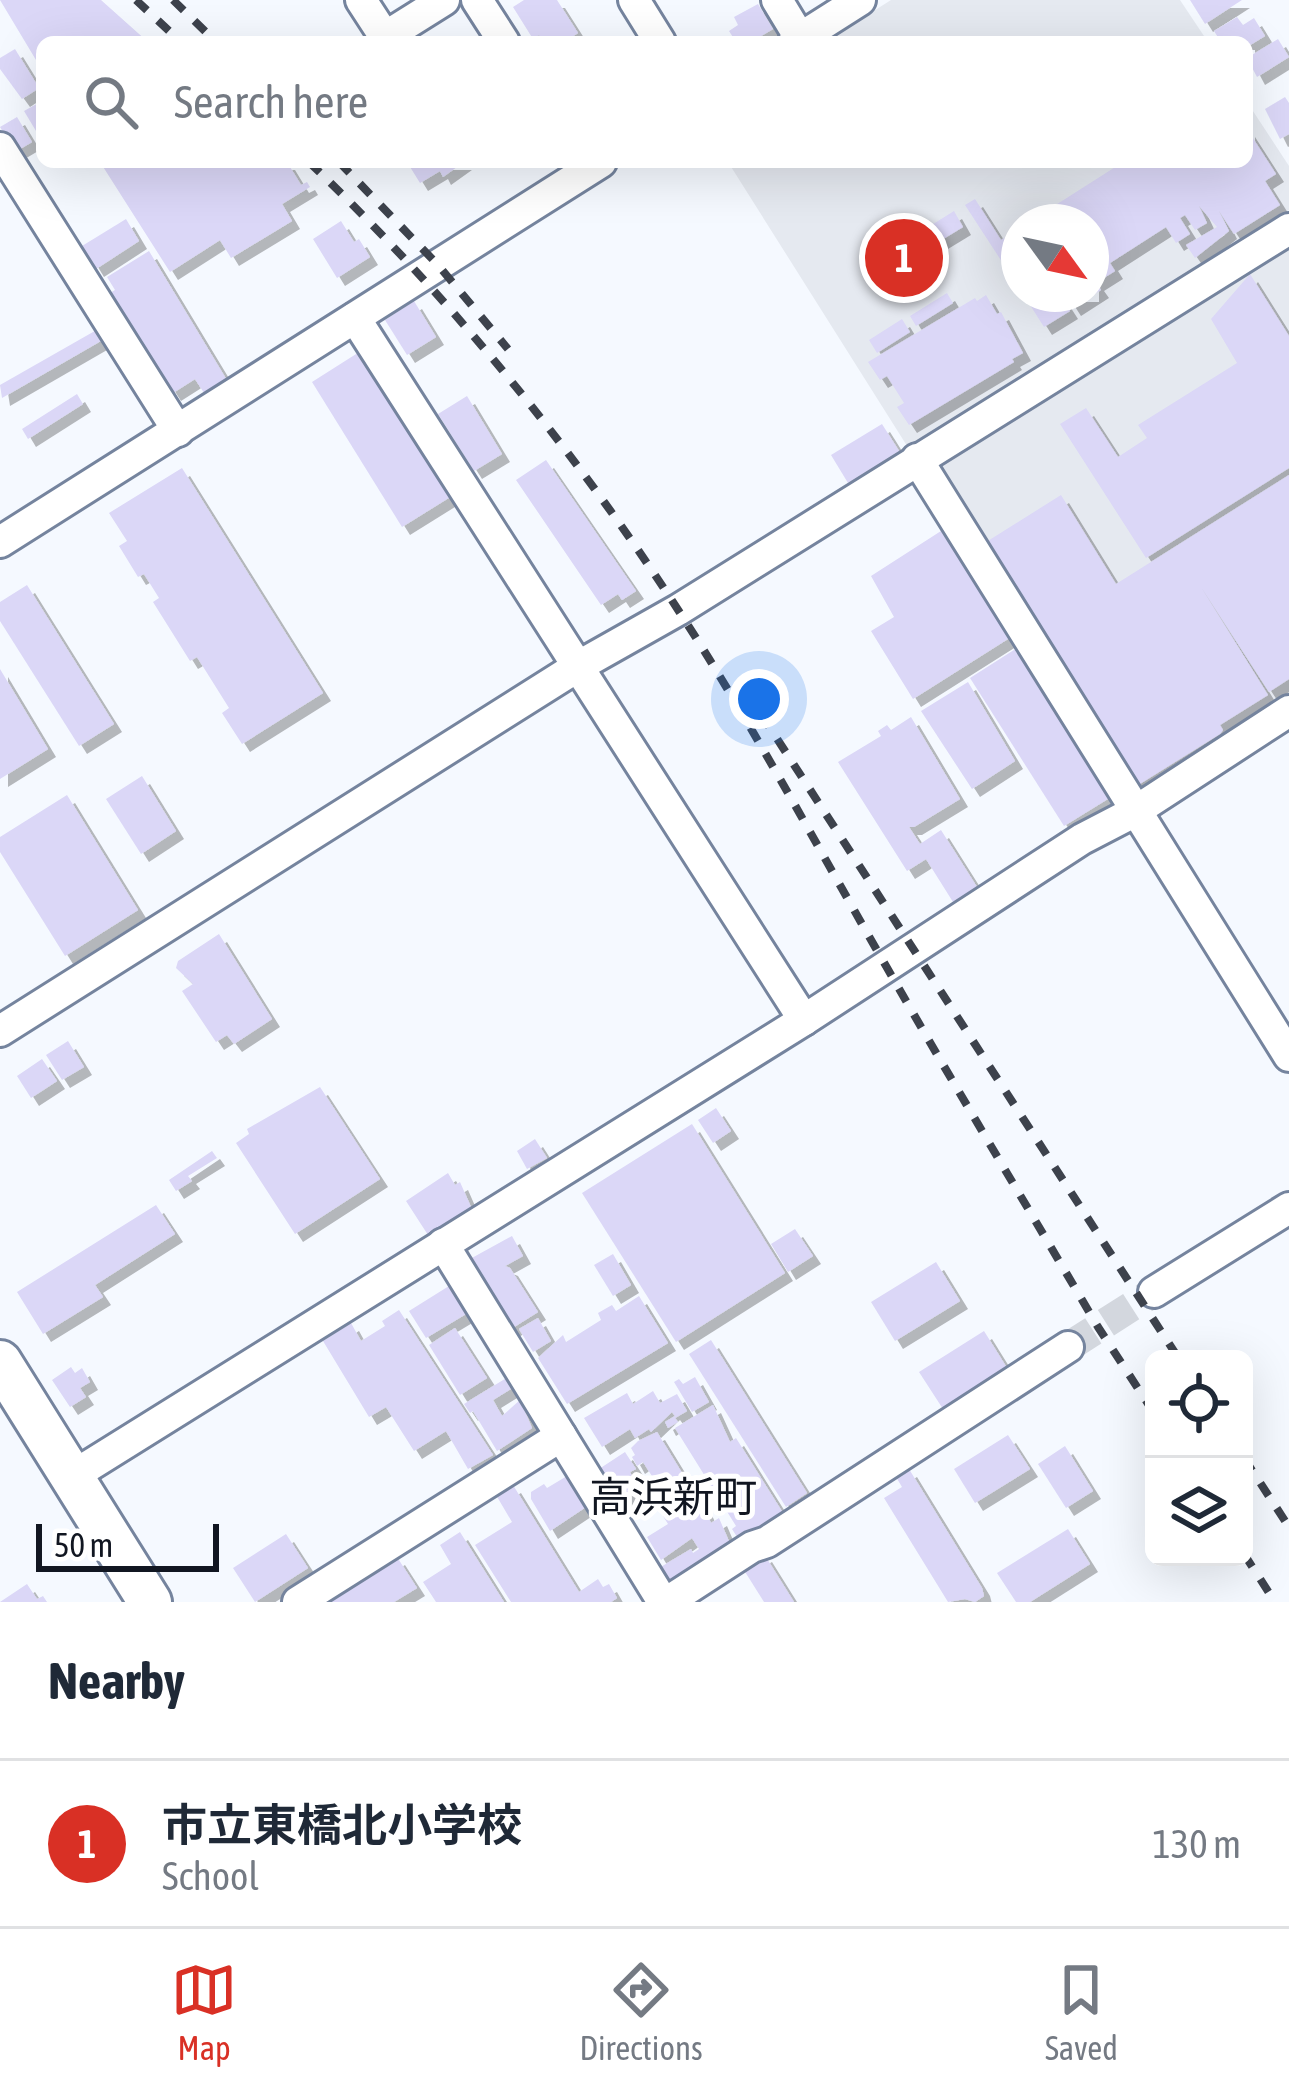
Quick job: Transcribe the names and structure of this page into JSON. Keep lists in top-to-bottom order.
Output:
{
  "districts": ["高浜新町"],
  "scale_bar": "50 m",
  "north": "bottom right",
  "page": {
    "search": "Search here",
    "pins": "1",
    "scale": "50 m",
    "heading": "Nearby",
    "list": [
      {
        "mark": "1",
        "name": "市立東橋北小学校",
        "note": "School",
        "value": "130 m"
      }
    ],
    "nav": ["Map", "Directions", "Saved"]
  }
}
